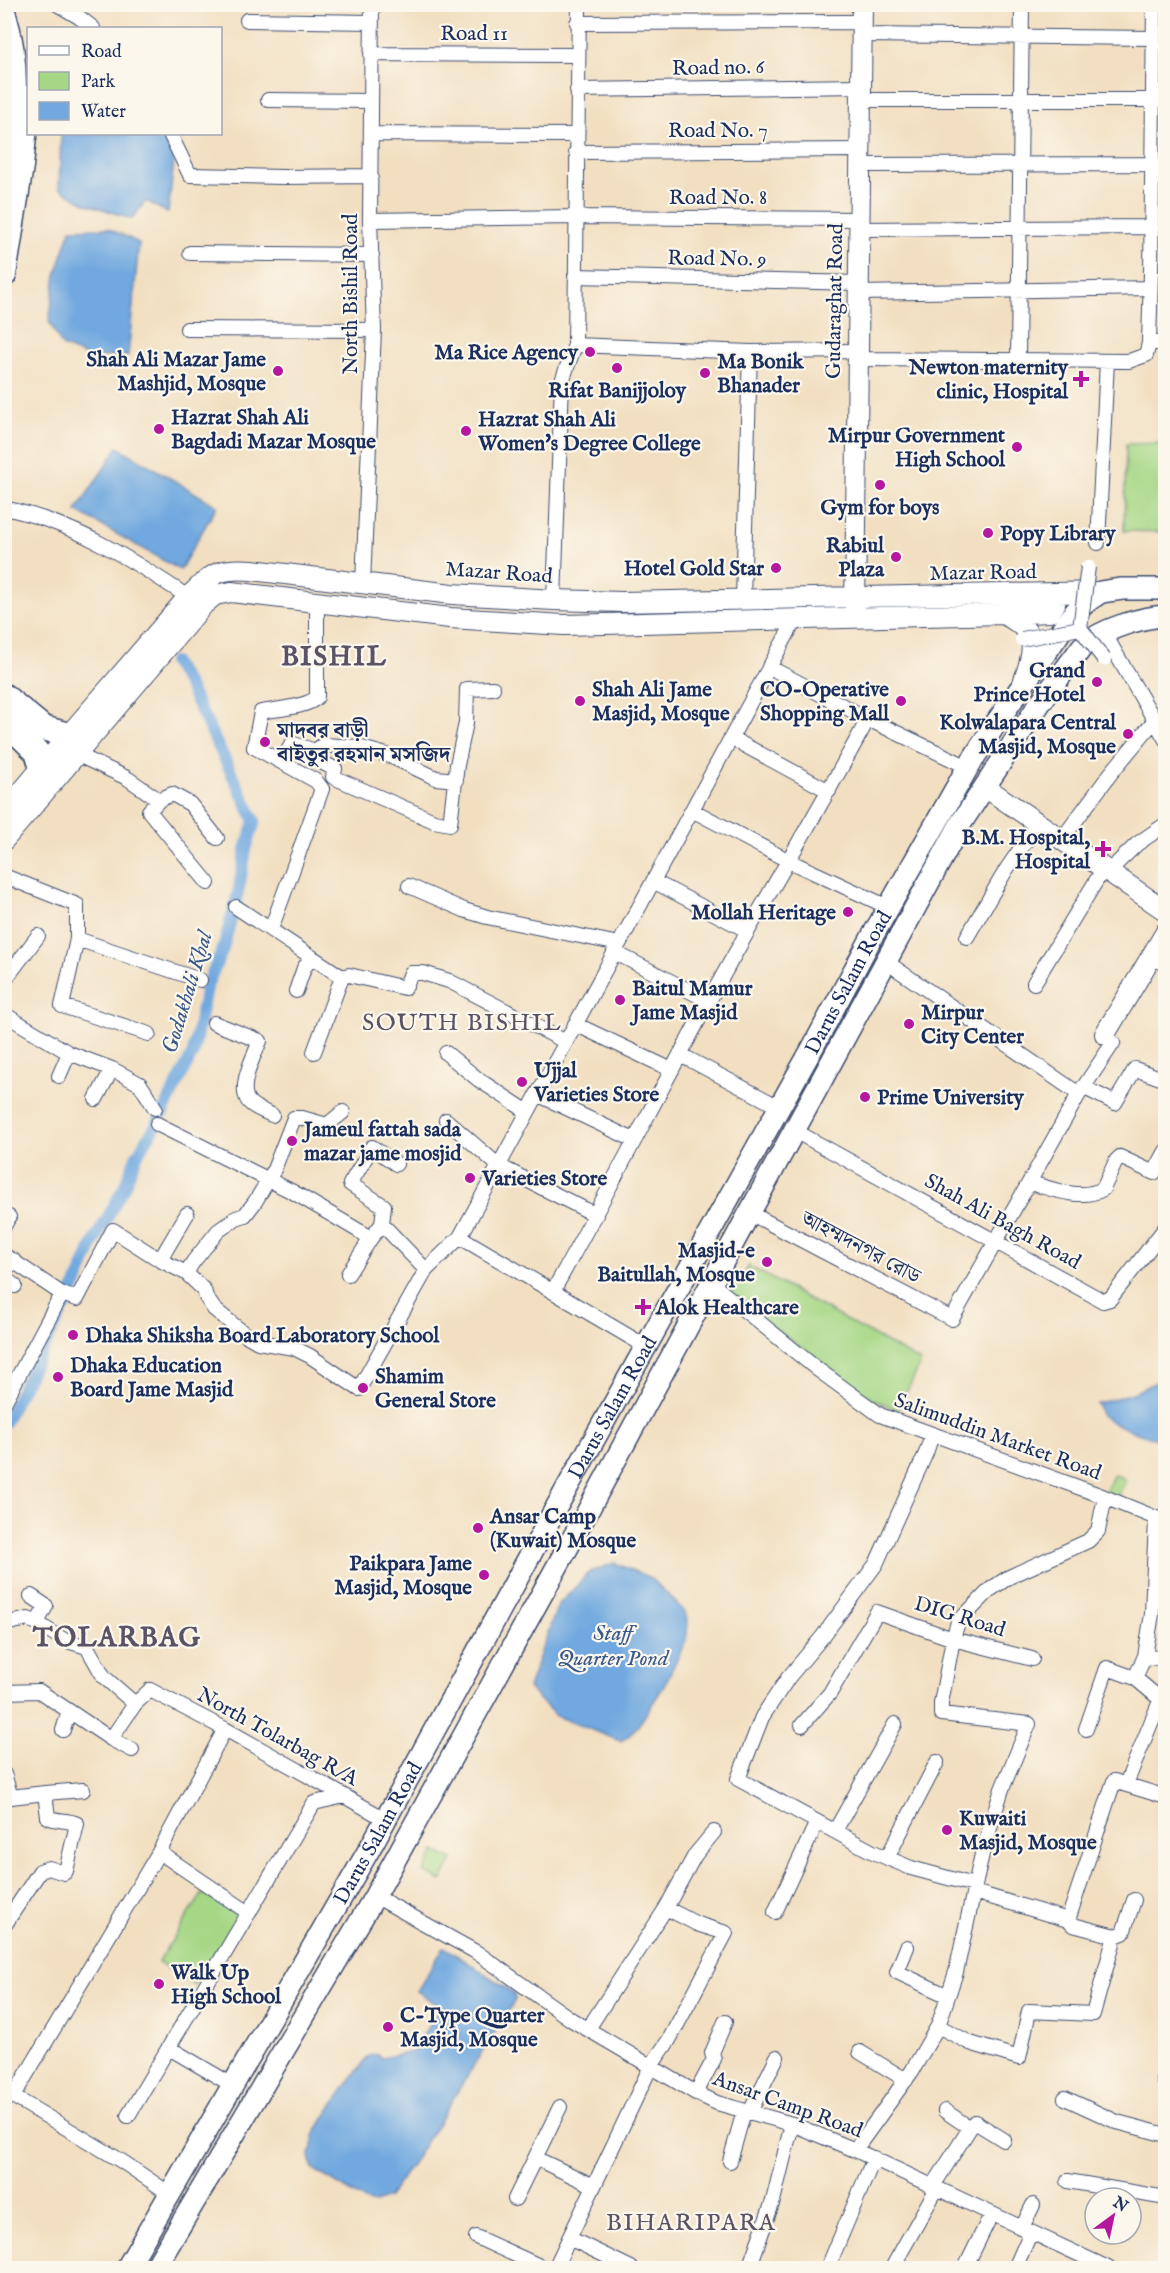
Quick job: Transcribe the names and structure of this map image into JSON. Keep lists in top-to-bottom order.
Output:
{
  "streets": {
    "main road": ["Gudaraghat Road", "Mazar Road", "Darus Salam Road"],
    "street": [
      "Road 11",
      "Road no. 6",
      "Road No. 7",
      "Road No. 8",
      "Road No. 9",
      "North Bishil Road",
      "Shah Ali Bagh Road",
      "আহম্মদনগর রোড",
      "Salimuddin Market Road",
      "DIG Road",
      "North Tolarbag R/A",
      "Ansar Camp Road"
    ]
  },
  "crossings": [
    ["Road 11", "North Bishil Road"],
    ["Road no. 6", "Gudaraghat Road"],
    ["Road No. 7", "Gudaraghat Road"],
    ["Road No. 8", "North Bishil Road"],
    ["Road No. 8", "Gudaraghat Road"],
    ["Road No. 9", "Gudaraghat Road"],
    ["North Bishil Road", "Mazar Road"],
    ["Gudaraghat Road", "Mazar Road"],
    ["Mazar Road", "Darus Salam Road"],
    ["Darus Salam Road", "Shah Ali Bagh Road"],
    ["Darus Salam Road", "আহম্মদনগর রোড"],
    ["Darus Salam Road", "Salimuddin Market Road"],
    ["Darus Salam Road", "North Tolarbag R/A"],
    ["Darus Salam Road", "Ansar Camp Road"],
    ["Shah Ali Bagh Road", "আহম্মদনগর রোড"]
  ],
  "districts": [
    "BISHIL",
    "SOUTH BISHIL",
    "TOLARBAG",
    "BIHARIPARA"
  ],
  "water": ["Godakhali Khal", "Staff Quarter Pond"],
  "places": {
    "other": [
      "Ma Rice Agency",
      "Rifat Banijjoloy",
      "Shah Ali Mazar Jame Mashjid, Mosque",
      "Ma Bonik Bhanader",
      "Hazrat Shah Ali Bagdadi Mazar Mosque",
      "Hazrat Shah Ali Women's Degree College",
      "Mirpur Government High School",
      "Gym for boys",
      "Popy Library",
      "Rabiul Plaza",
      "Hotel Gold Star",
      "Grand Prince Hotel",
      "Shah Ali Jame Masjid, Mosque",
      "CO-Operative Shopping Mall",
      "Kolwalapara Central Masjid, Mosque",
      "মাদবর বাড়ী বাইতুর রহমান মসজিদ",
      "Mollah Heritage",
      "Baitul Mamur Jame Masjid",
      "Mirpur City Center",
      "Ujjal Varieties Store",
      "Prime University",
      "Jameul fattah sada mazar jame mosjid",
      "Varieties Store",
      "Masjid-e Baitullah, Mosque",
      "Dhaka Shiksha Board Laboratory School",
      "Dhaka Education Board Jame Masjid",
      "Shamim General Store",
      "Ansar Camp (Kuwait) Mosque",
      "Paikpara Jame Masjid, Mosque",
      "Kuwaiti Masjid, Mosque",
      "Walk Up High School",
      "C-Type Quarter Masjid, Mosque"
    ],
    "health": ["Newton maternity clinic, Hospital", "B.M. Hospital, Hospital", "Alok Healthcare"]
  },
  "legend": ["Road", "Park", "Water"],
  "north": "top right"
}
